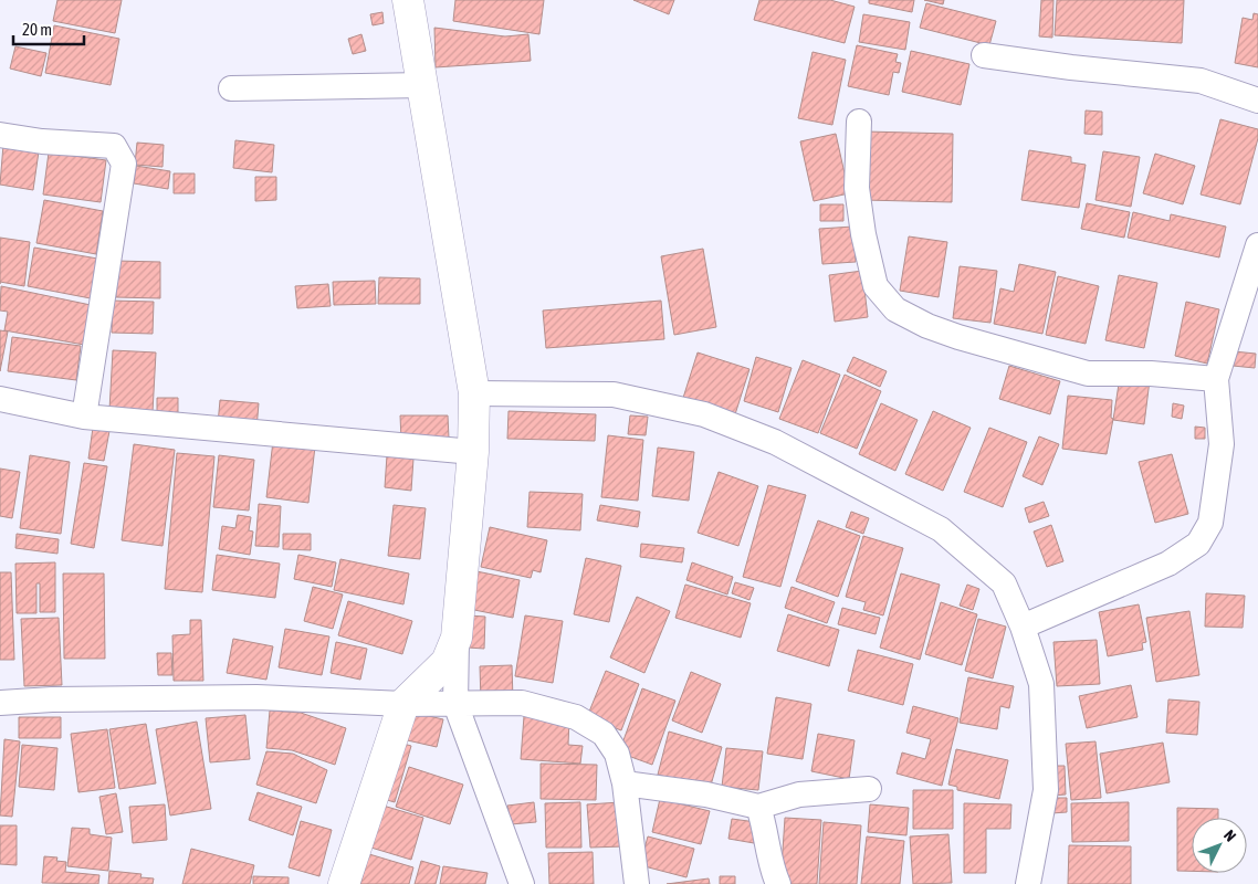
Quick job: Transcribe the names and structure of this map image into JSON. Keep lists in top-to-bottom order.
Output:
{
  "scale_bar": "20 m",
  "north": "top right"
}
